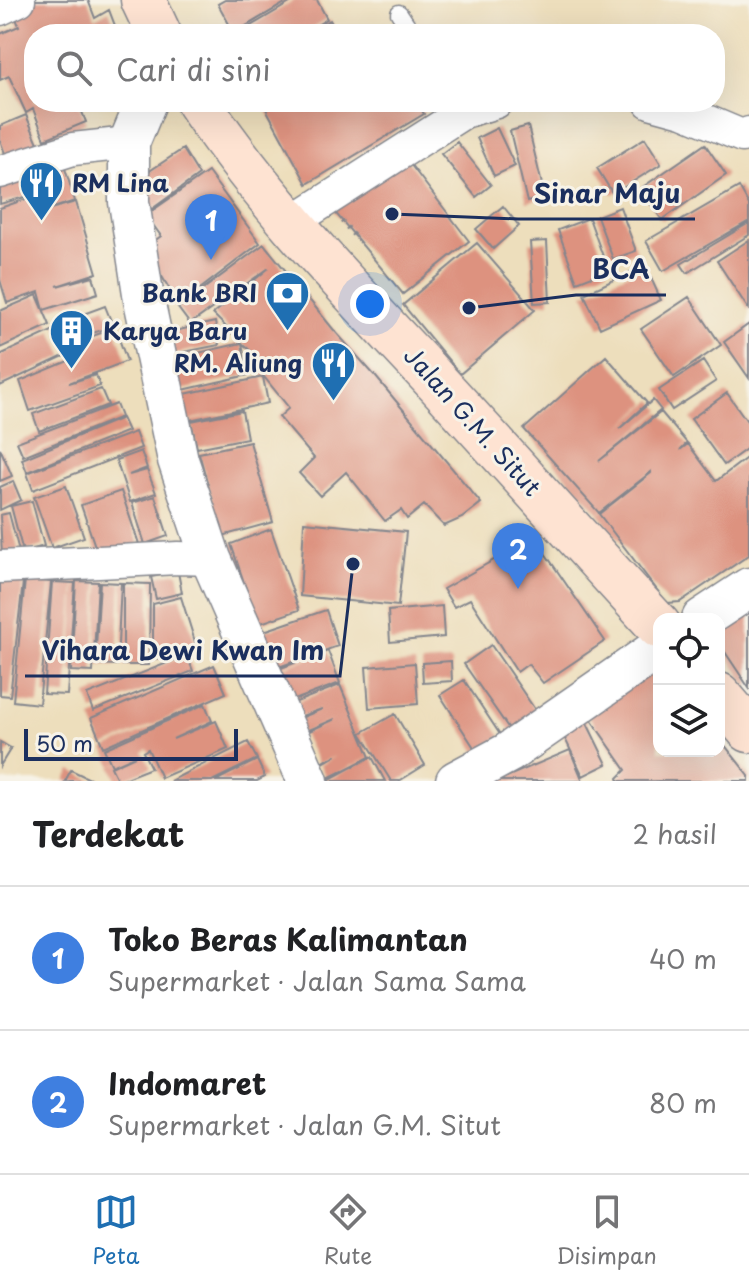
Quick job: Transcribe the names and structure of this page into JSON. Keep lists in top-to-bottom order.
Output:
{
  "streets": {
    "main road": ["Jalan G.M. Situt"]
  },
  "places": {
    "other": ["Sinar Maju", "BCA", "Vihara Dewi Kwan Im"],
    "restaurant": ["RM Lina", "RM. Aliung"],
    "bank": ["Bank BRI"],
    "building": ["Karya Baru"]
  },
  "scale_bar": "50 m",
  "page": {
    "search": "Cari di sini",
    "pins": ["1", "2"],
    "scale": "50 m",
    "heading": ["Terdekat", "2 hasil"],
    "list": [
      {
        "mark": "1",
        "name": "Toko Beras Kalimantan",
        "note": "Supermarket · Jalan Sama Sama",
        "value": "40 m"
      },
      {
        "mark": "2",
        "name": "Indomaret",
        "note": "Supermarket · Jalan G.M. Situt",
        "value": "80 m"
      }
    ],
    "nav": ["Peta", "Rute", "Disimpan"]
  }
}
